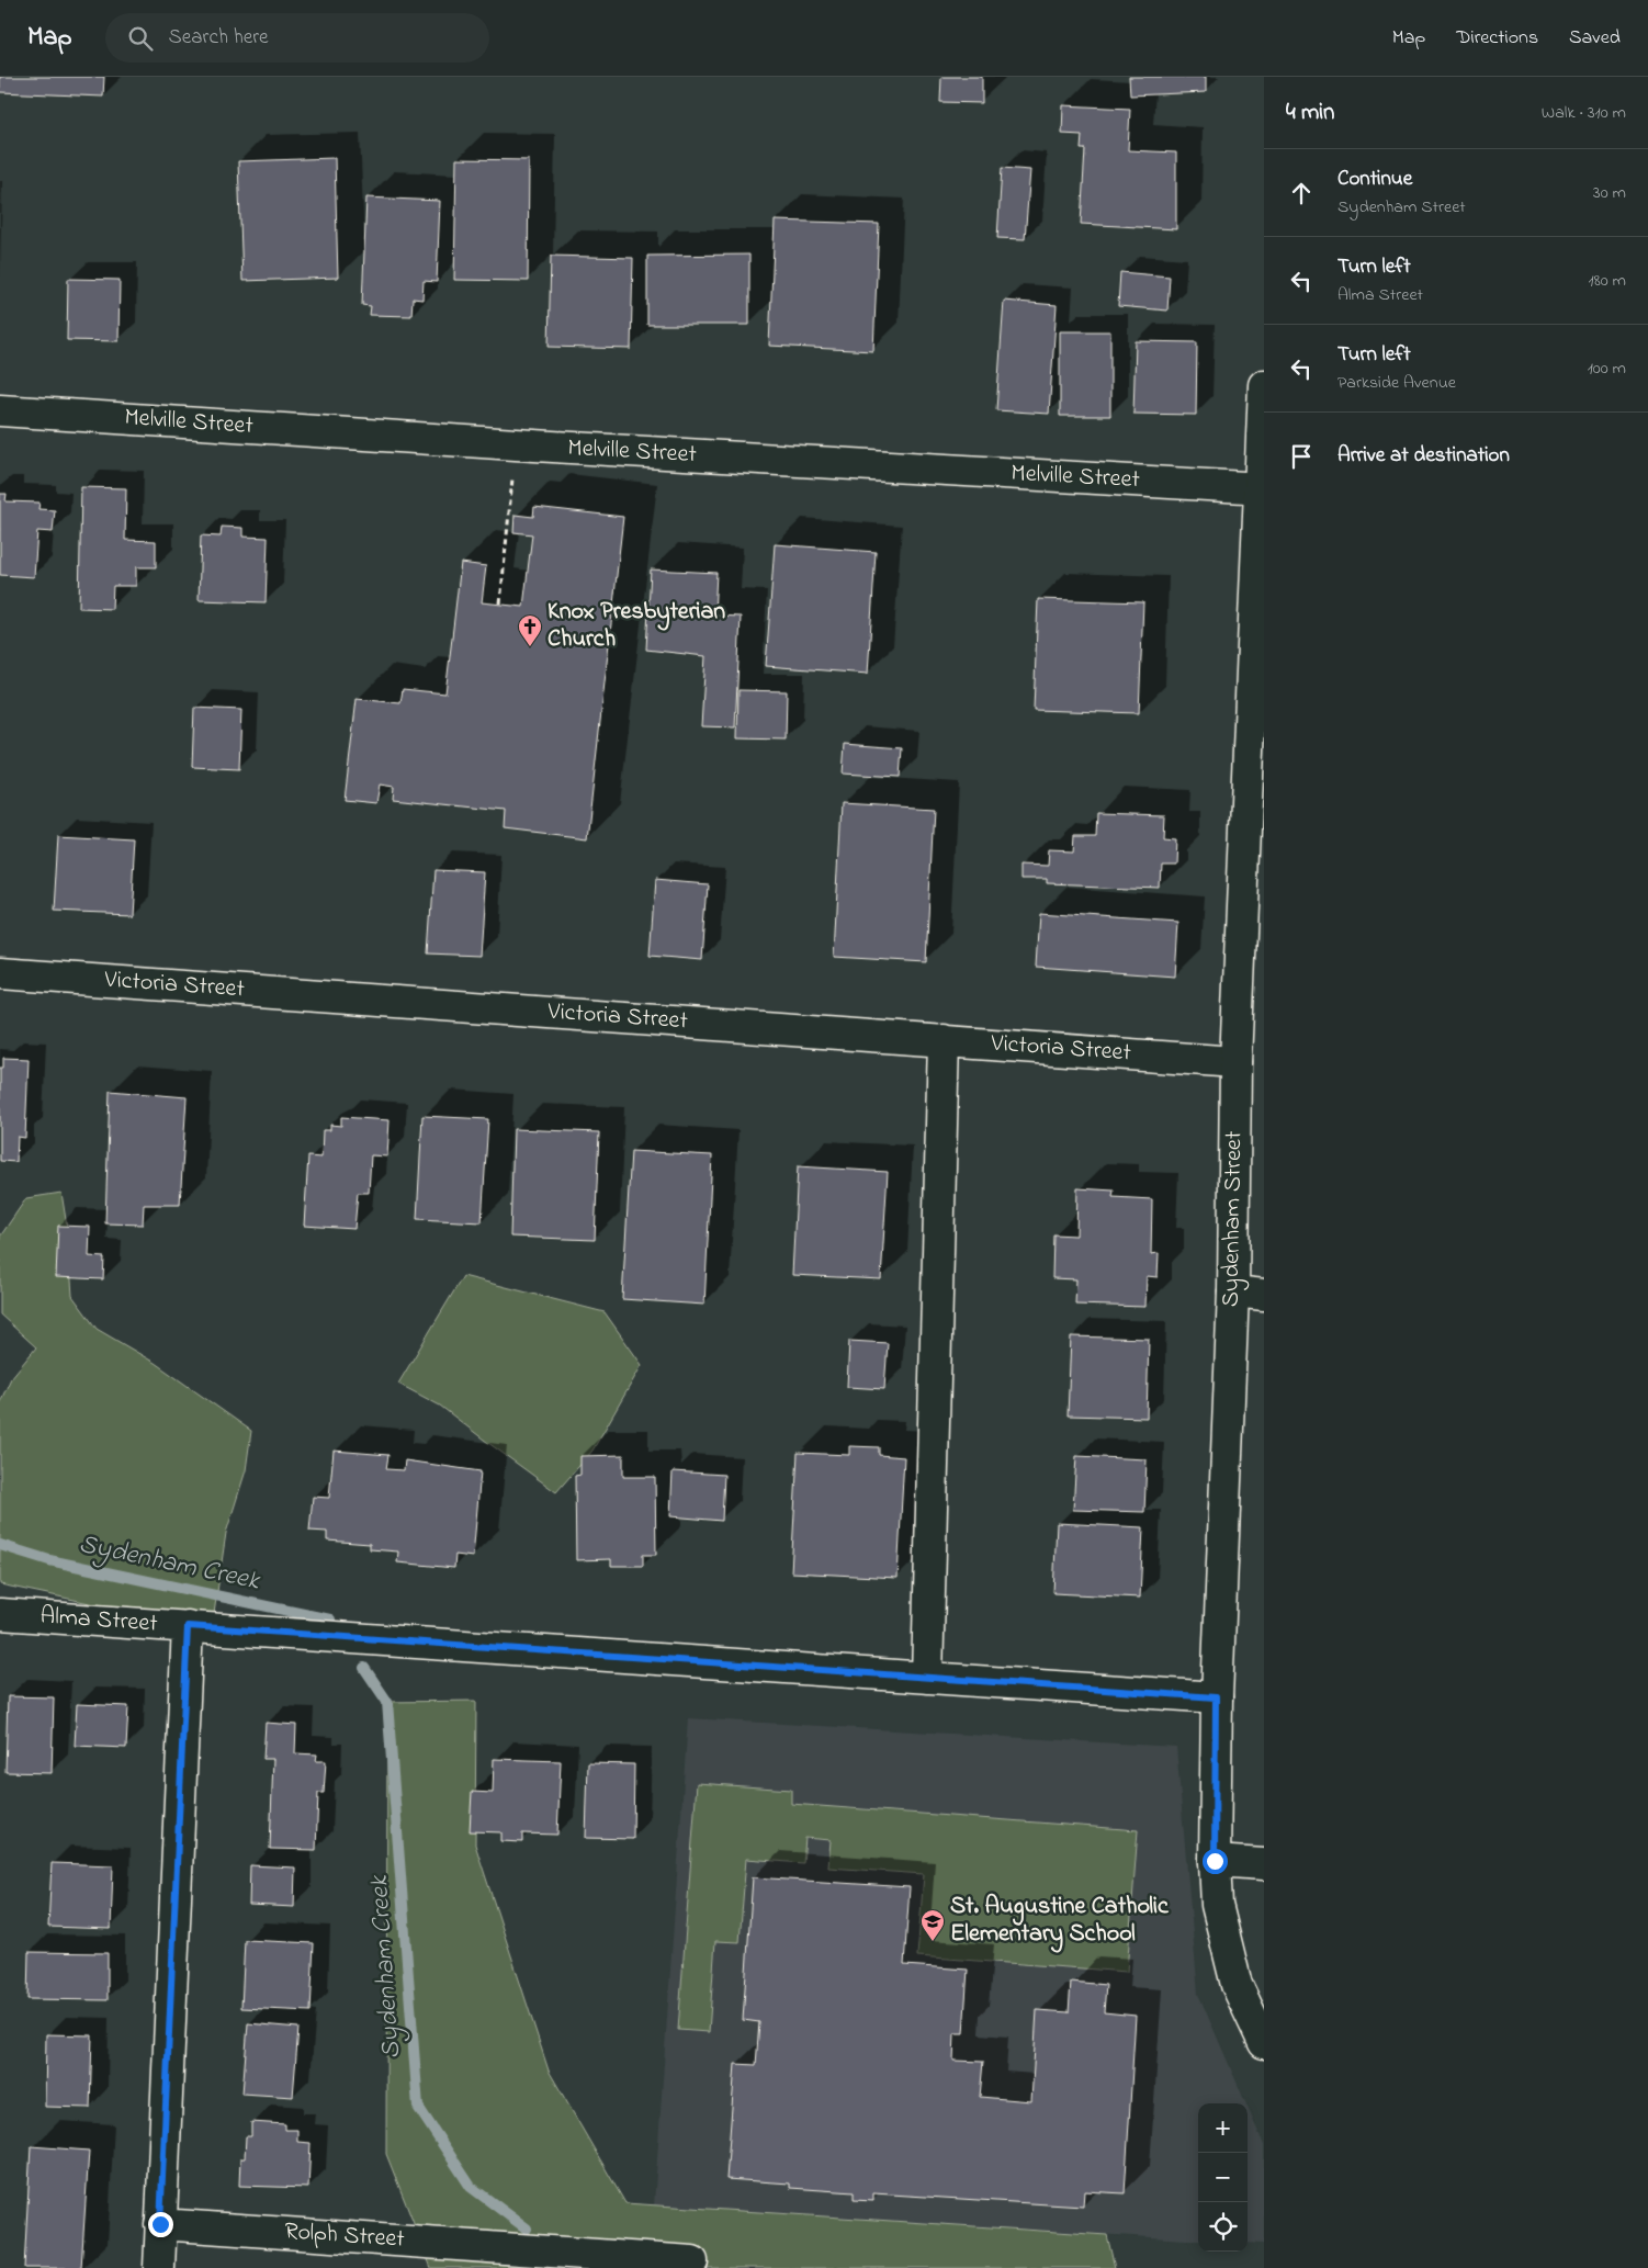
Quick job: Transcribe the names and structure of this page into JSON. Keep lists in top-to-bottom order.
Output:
{
  "streets": {
    "street": [
      "Melville Street",
      "Victoria Street",
      "Sydenham Street",
      "Alma Street",
      "Rolph Street"
    ]
  },
  "crossings": [
    ["Melville Street", "Sydenham Street"],
    ["Victoria Street", "Sydenham Street"],
    ["Sydenham Street", "Alma Street"]
  ],
  "water": ["Sydenham Creek"],
  "places": {
    "church": ["Knox Presbyterian Church"],
    "school or university": ["St. Augustine Catholic Elementary School"]
  },
  "page": {
    "header": "Map",
    "search": "Search here",
    "nav": ["Map", "Directions", "Saved"],
    "heading": ["4 min", "Walk · 310 m"],
    "list": [
      ["Continue", "Sydenham Street", "30 m"],
      ["Turn left", "Alma Street", "180 m"],
      ["Turn left", "Parkside Avenue", "100 m"],
      "Arrive at destination"
    ],
    "map_buttons": ["+", "−"]
  }
}
